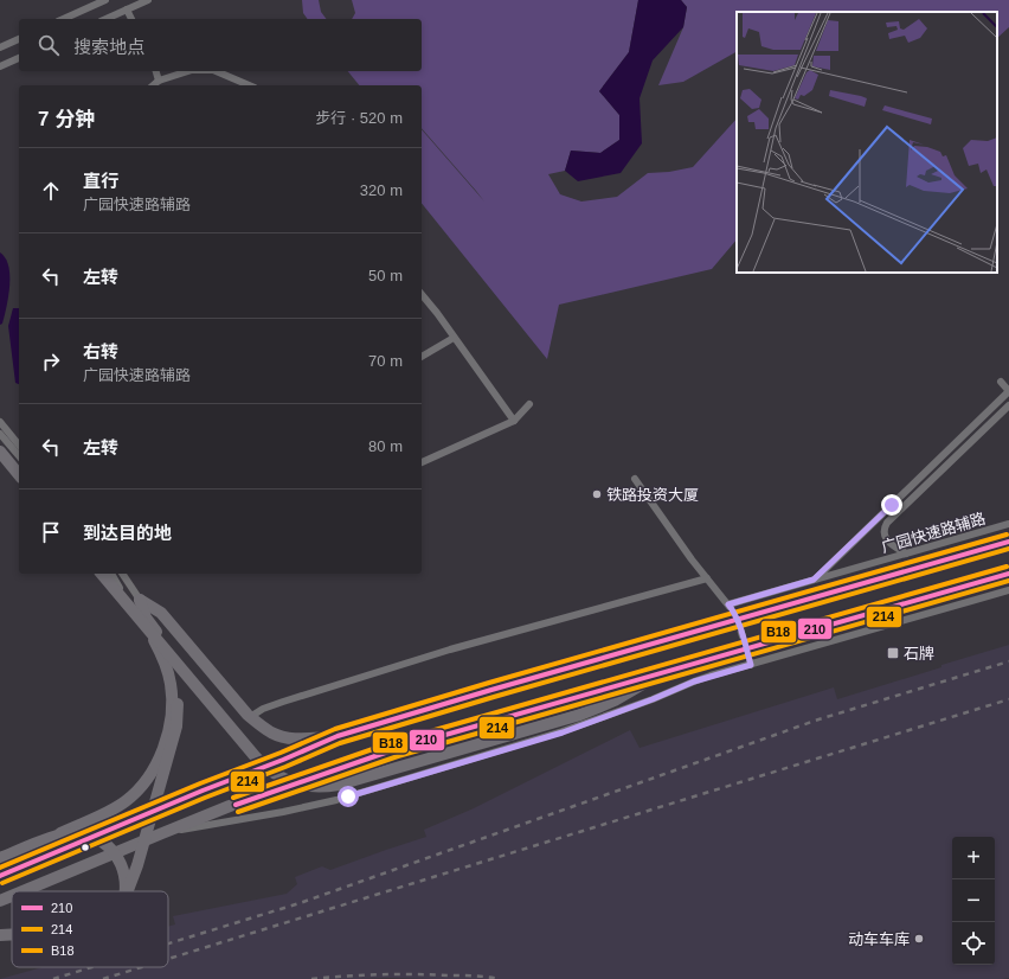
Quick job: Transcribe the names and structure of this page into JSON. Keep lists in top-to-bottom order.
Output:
{
  "streets": {
    "street": ["广园快速路辅路"]
  },
  "places": {
    "other": ["铁路投资大厦", "动车车库"],
    "transit": ["石牌"]
  },
  "lines": ["transit line B18", "transit line 210", "transit line 214"],
  "legend": ["210", "214", "B18"],
  "page": {
    "search": "搜索地点",
    "heading": ["7 分钟", "步行 · 520 m"],
    "list": [
      ["直行", "广园快速路辅路", "320 m"],
      ["左转", "50 m"],
      ["右转", "广园快速路辅路", "70 m"],
      ["左转", "80 m"],
      "到达目的地"
    ],
    "map_buttons": ["+", "−"]
  }
}
